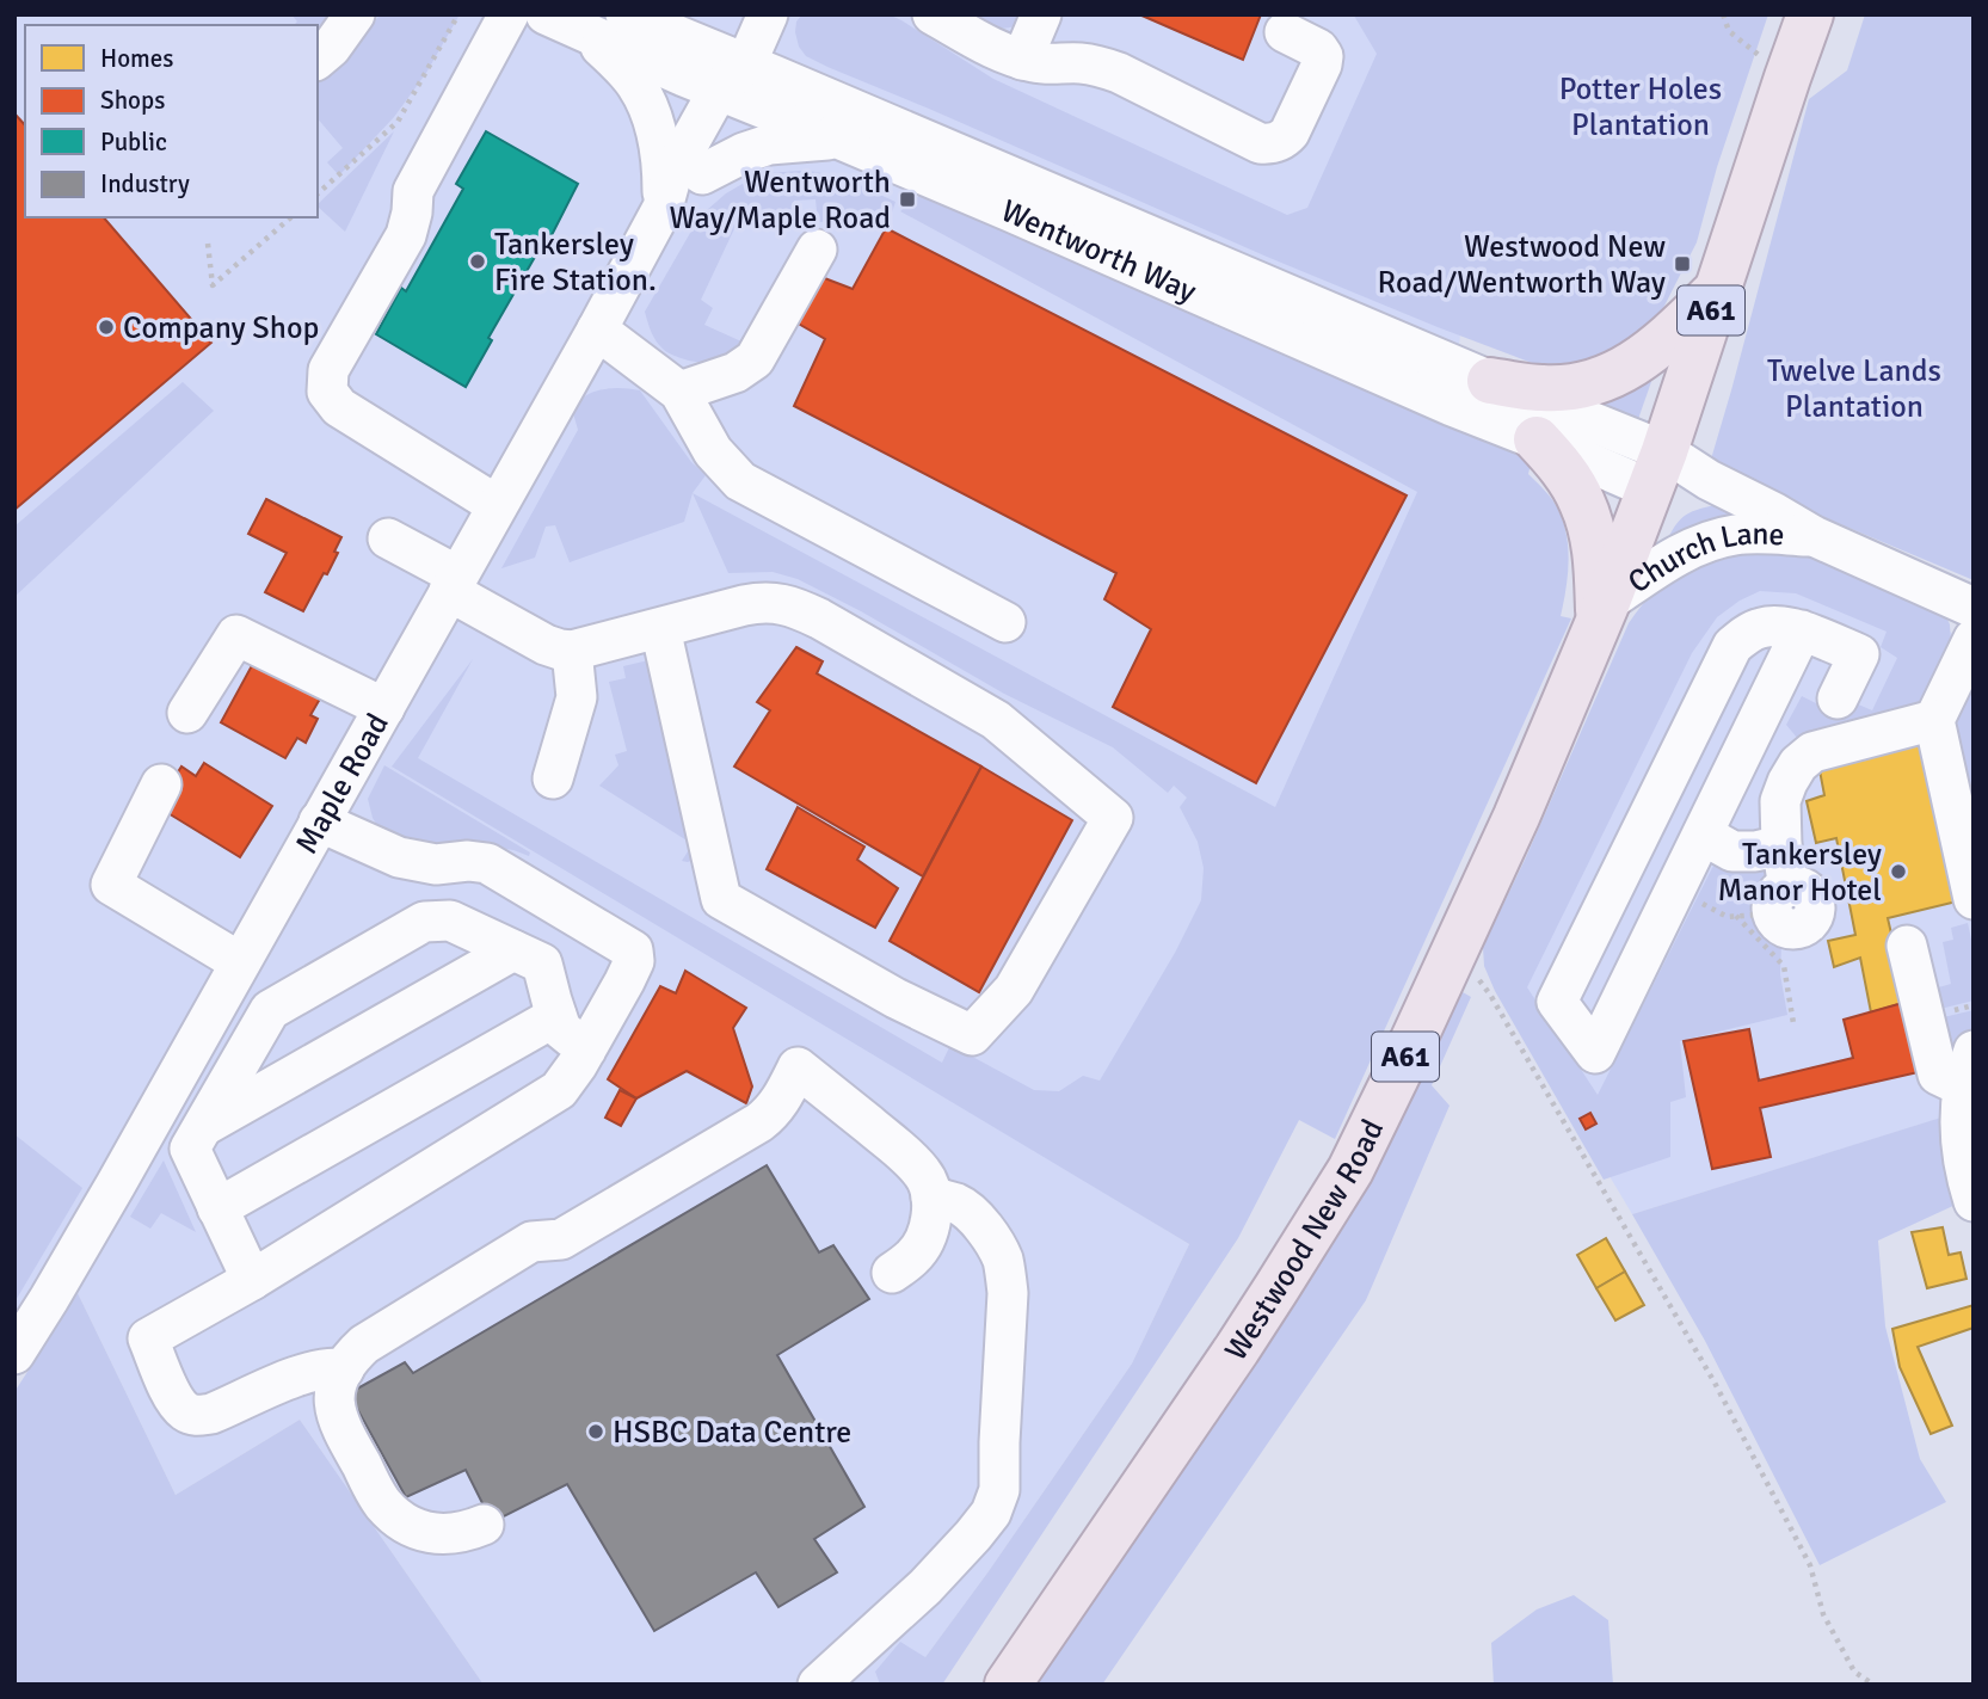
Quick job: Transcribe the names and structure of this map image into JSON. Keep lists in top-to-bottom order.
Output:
{
  "streets": {
    "highway": ["A61", "Westwood New Road"],
    "street": ["Wentworth Way", "Church Lane", "Maple Road"]
  },
  "crossings": [
    ["Wentworth Way", "Church Lane"],
    ["Wentworth Way", "Maple Road"],
    ["Wentworth Way", "Westwood New Road"],
    ["Church Lane", "Westwood New Road"]
  ],
  "parks": ["Potter Holes Plantation", "Twelve Lands Plantation"],
  "places": {
    "transit": ["Wentworth Way/Maple Road", "Westwood New Road/Wentworth Way"],
    "other": [
      "Tankersley Fire Station.",
      "Company Shop",
      "Tankersley Manor Hotel",
      "HSBC Data Centre"
    ]
  },
  "legend": [
    "Homes",
    "Shops",
    "Public",
    "Industry"
  ]
}
